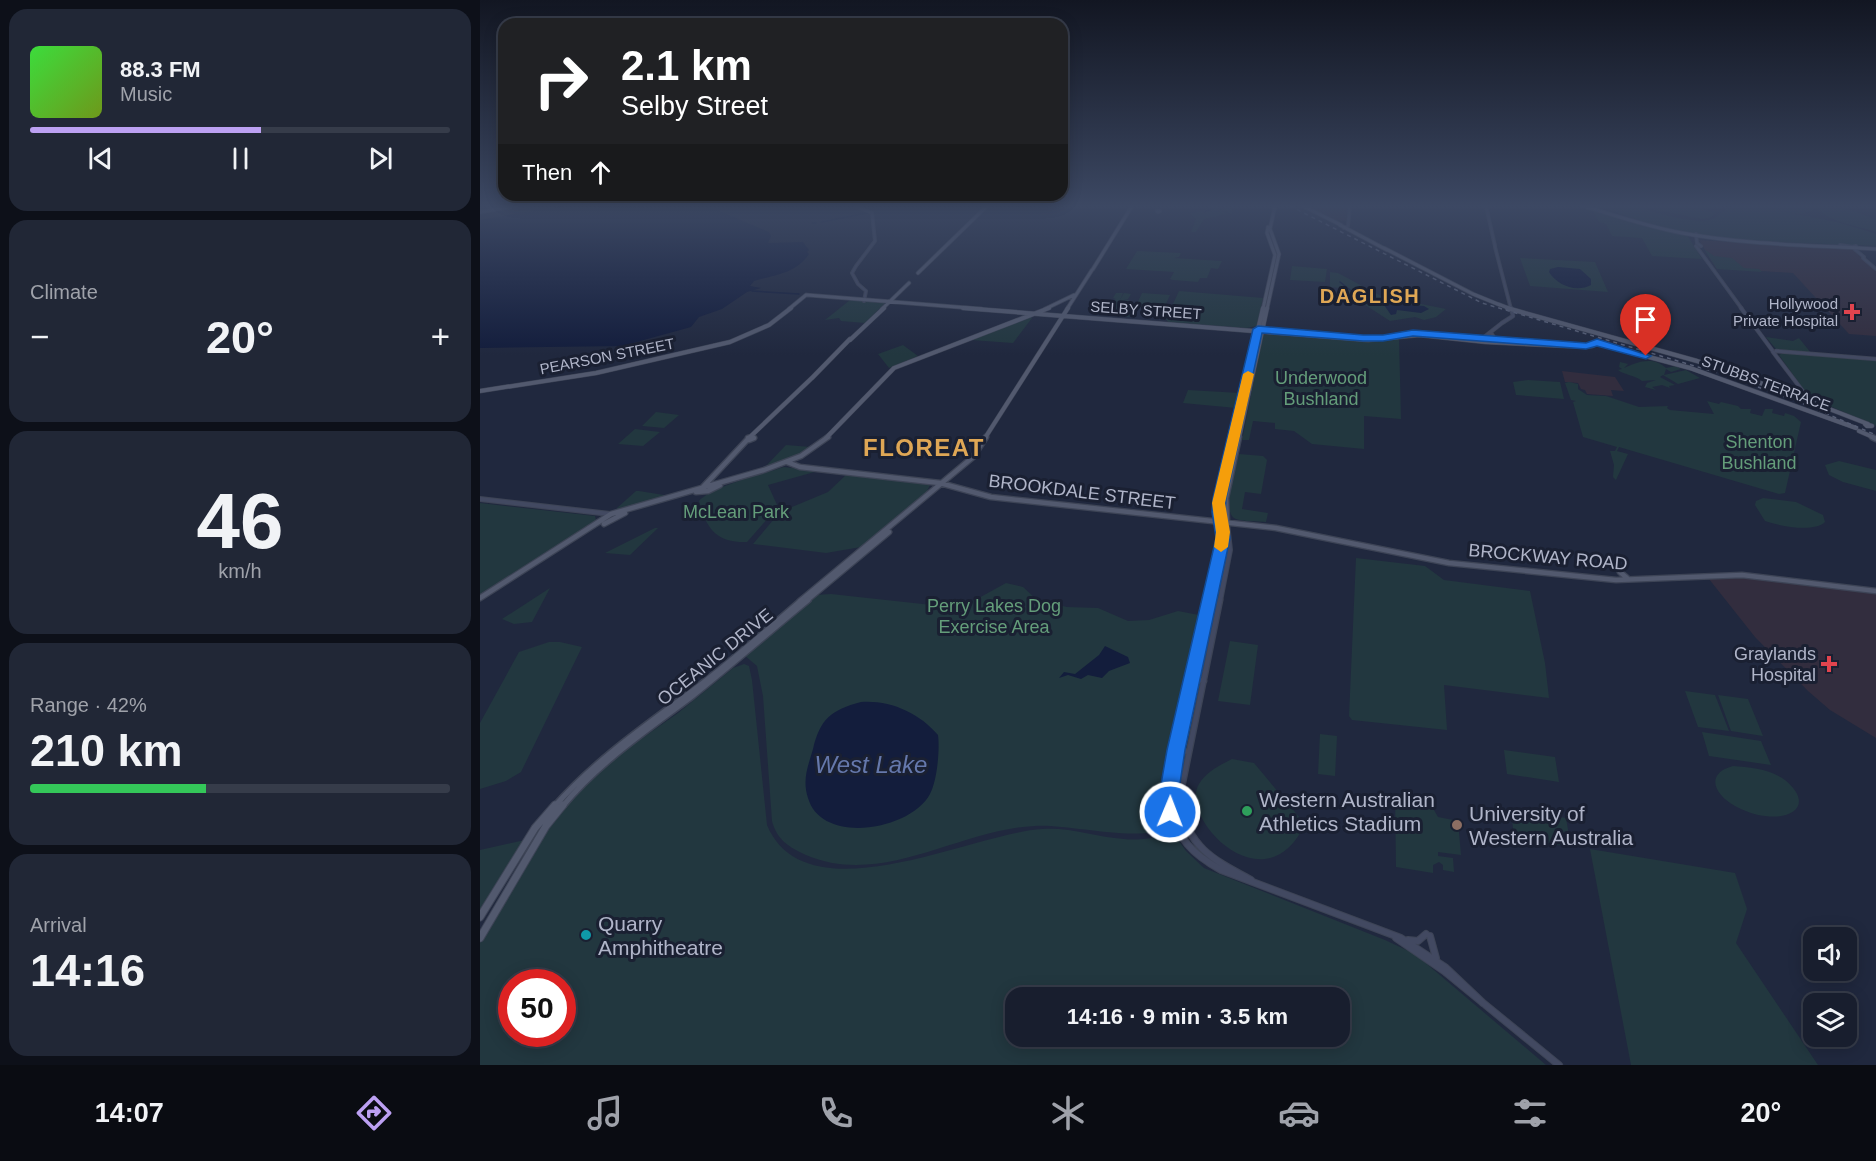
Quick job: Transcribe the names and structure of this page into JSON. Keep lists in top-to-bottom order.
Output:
{
  "streets": {
    "main road": [
      "SELBY STREET",
      "PEARSON STREET",
      "STUBBS TERRACE",
      "BROOKDALE STREET",
      "BROCKWAY ROAD",
      "OCEANIC DRIVE"
    ]
  },
  "crossings": [
    ["BROOKDALE STREET", "OCEANIC DRIVE"]
  ],
  "districts": ["DAGLISH", "FLOREAT"],
  "water": ["West Lake"],
  "parks": [
    "Underwood Bushland",
    "Shenton Bushland",
    "McLean Park",
    "Perry Lakes Dog Exercise Area"
  ],
  "places": {
    "health": ["Hollywood Private Hospital", "Graylands Hospital"],
    "other": ["Western Australian Athletics Stadium", "University of Western Australia", "Quarry Amphitheatre"]
  },
  "page": {
    "turn": ["2.1 km", "Selby Street"],
    "song": ["88.3 FM", "Music"],
    "then": "Then",
    "tile": [
      "Climate",
      ["46", "km/h"],
      ["Range · 42%", "210 km"],
      ["Arrival", "14:16"]
    ],
    "heat": ["−", "20°", "+"],
    "limit": "50",
    "trip": "14:16 · 9 min · 3.5 km",
    "tabs": ["14:07", "20°"]
  }
}
